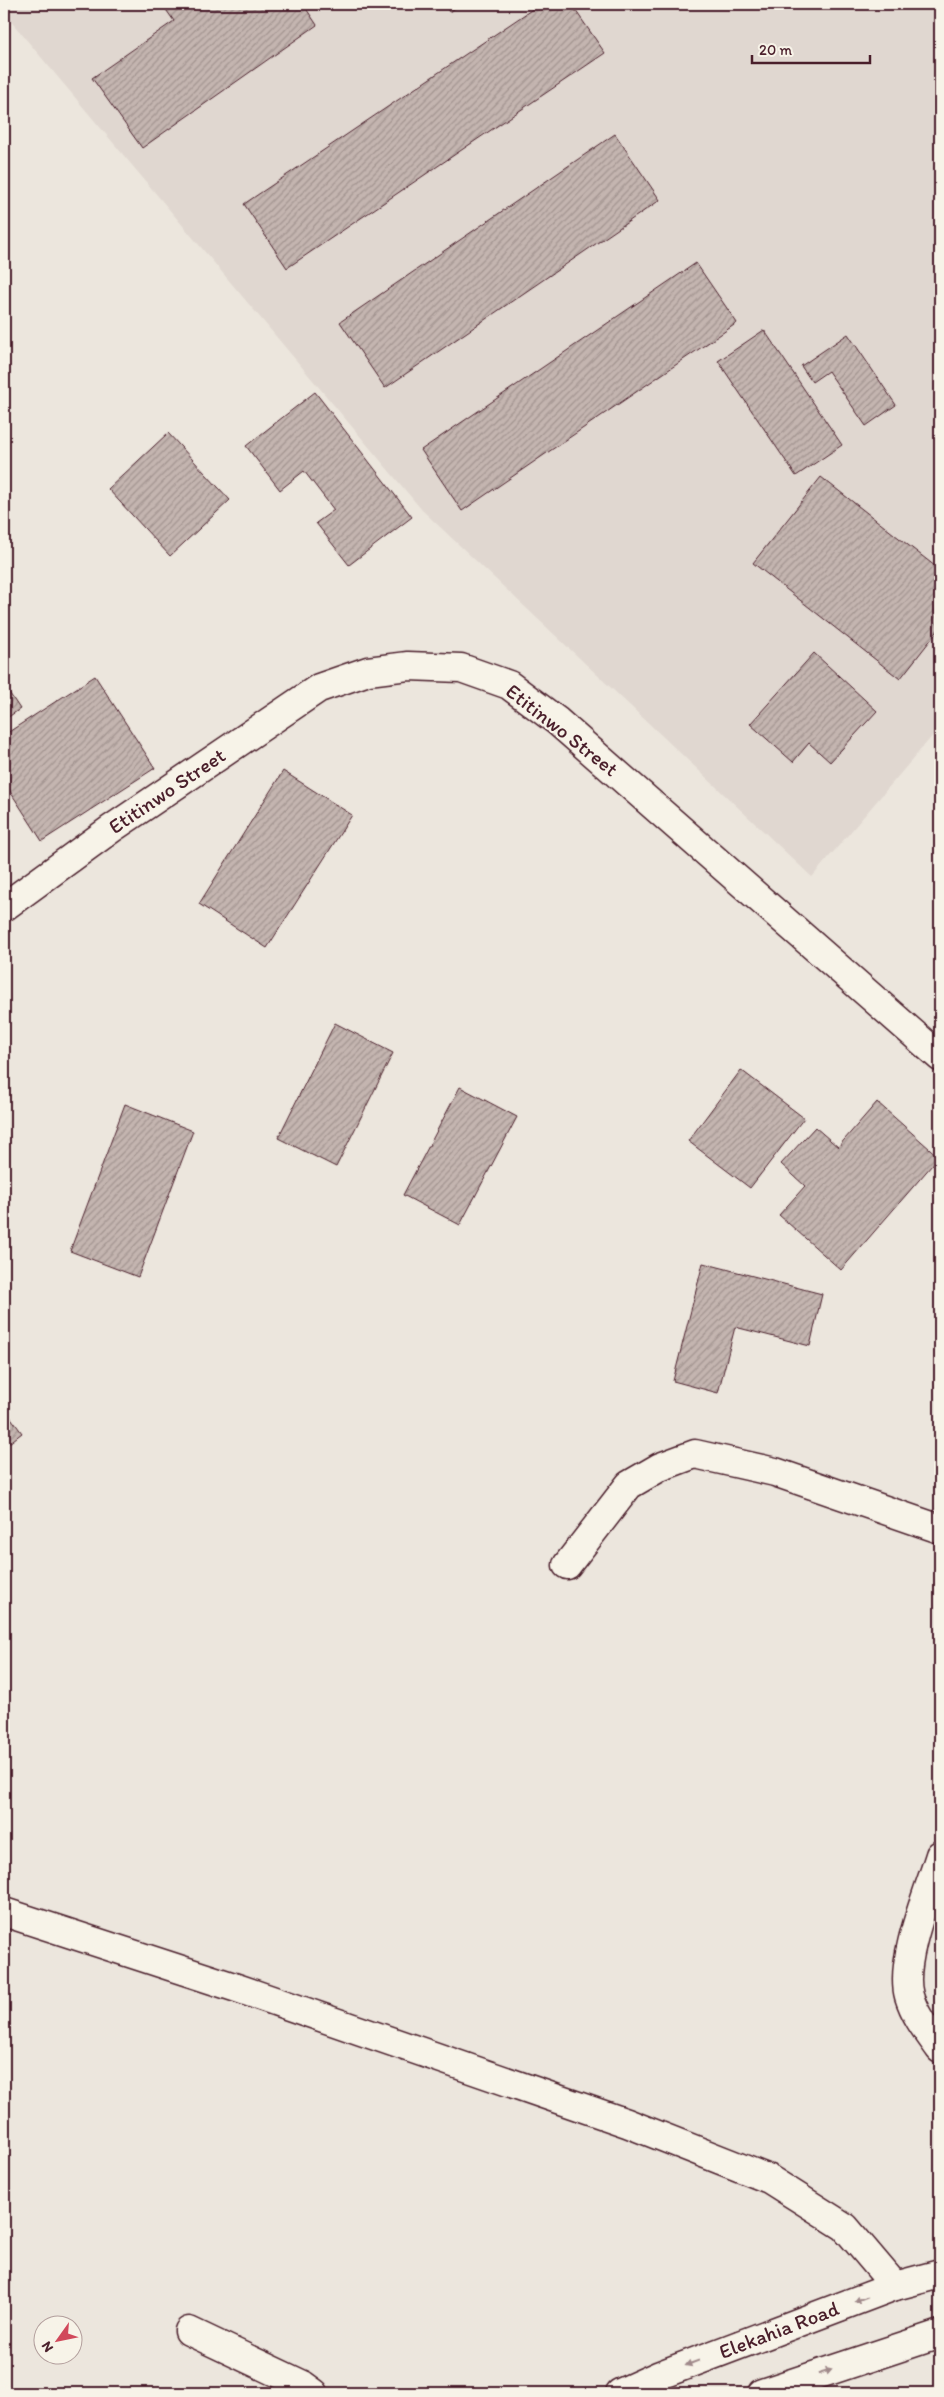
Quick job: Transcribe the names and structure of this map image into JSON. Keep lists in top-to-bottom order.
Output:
{
  "streets": {
    "street": ["Etitinwo Street", "Elekahia Road"]
  },
  "scale_bar": "20 m",
  "north": "bottom left"
}
